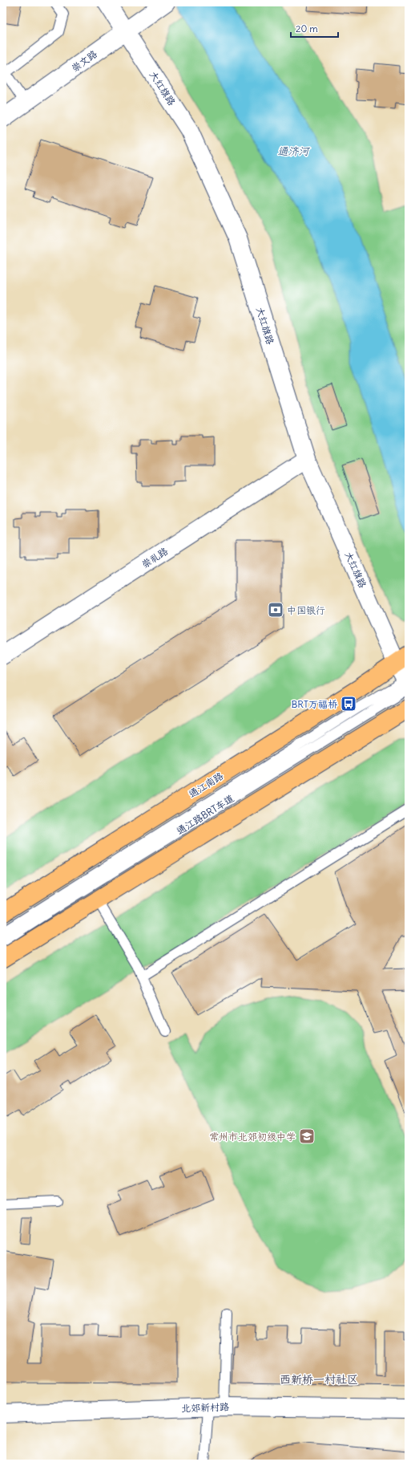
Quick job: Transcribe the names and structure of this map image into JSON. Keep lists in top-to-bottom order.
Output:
{
  "streets": {
    "main road": ["通江南路"],
    "street": [
      "崇文路",
      "大红旗路",
      "崇礼路",
      "北郊新村路"
    ],
    "lane": ["通江路BRT车道"]
  },
  "crossings": [
    ["崇文路", "大红旗路"],
    ["大红旗路", "崇礼路"],
    ["大红旗路", "通江南路"],
    ["大红旗路", "通江路BRT车道"]
  ],
  "districts": ["西新桥一村社区"],
  "water": ["通济河"],
  "places": {
    "bank": ["中国银行"],
    "bus stop": ["BRT万福桥"],
    "school or university": ["常州市北郊初级中学"]
  },
  "scale_bar": "20 m"
}
